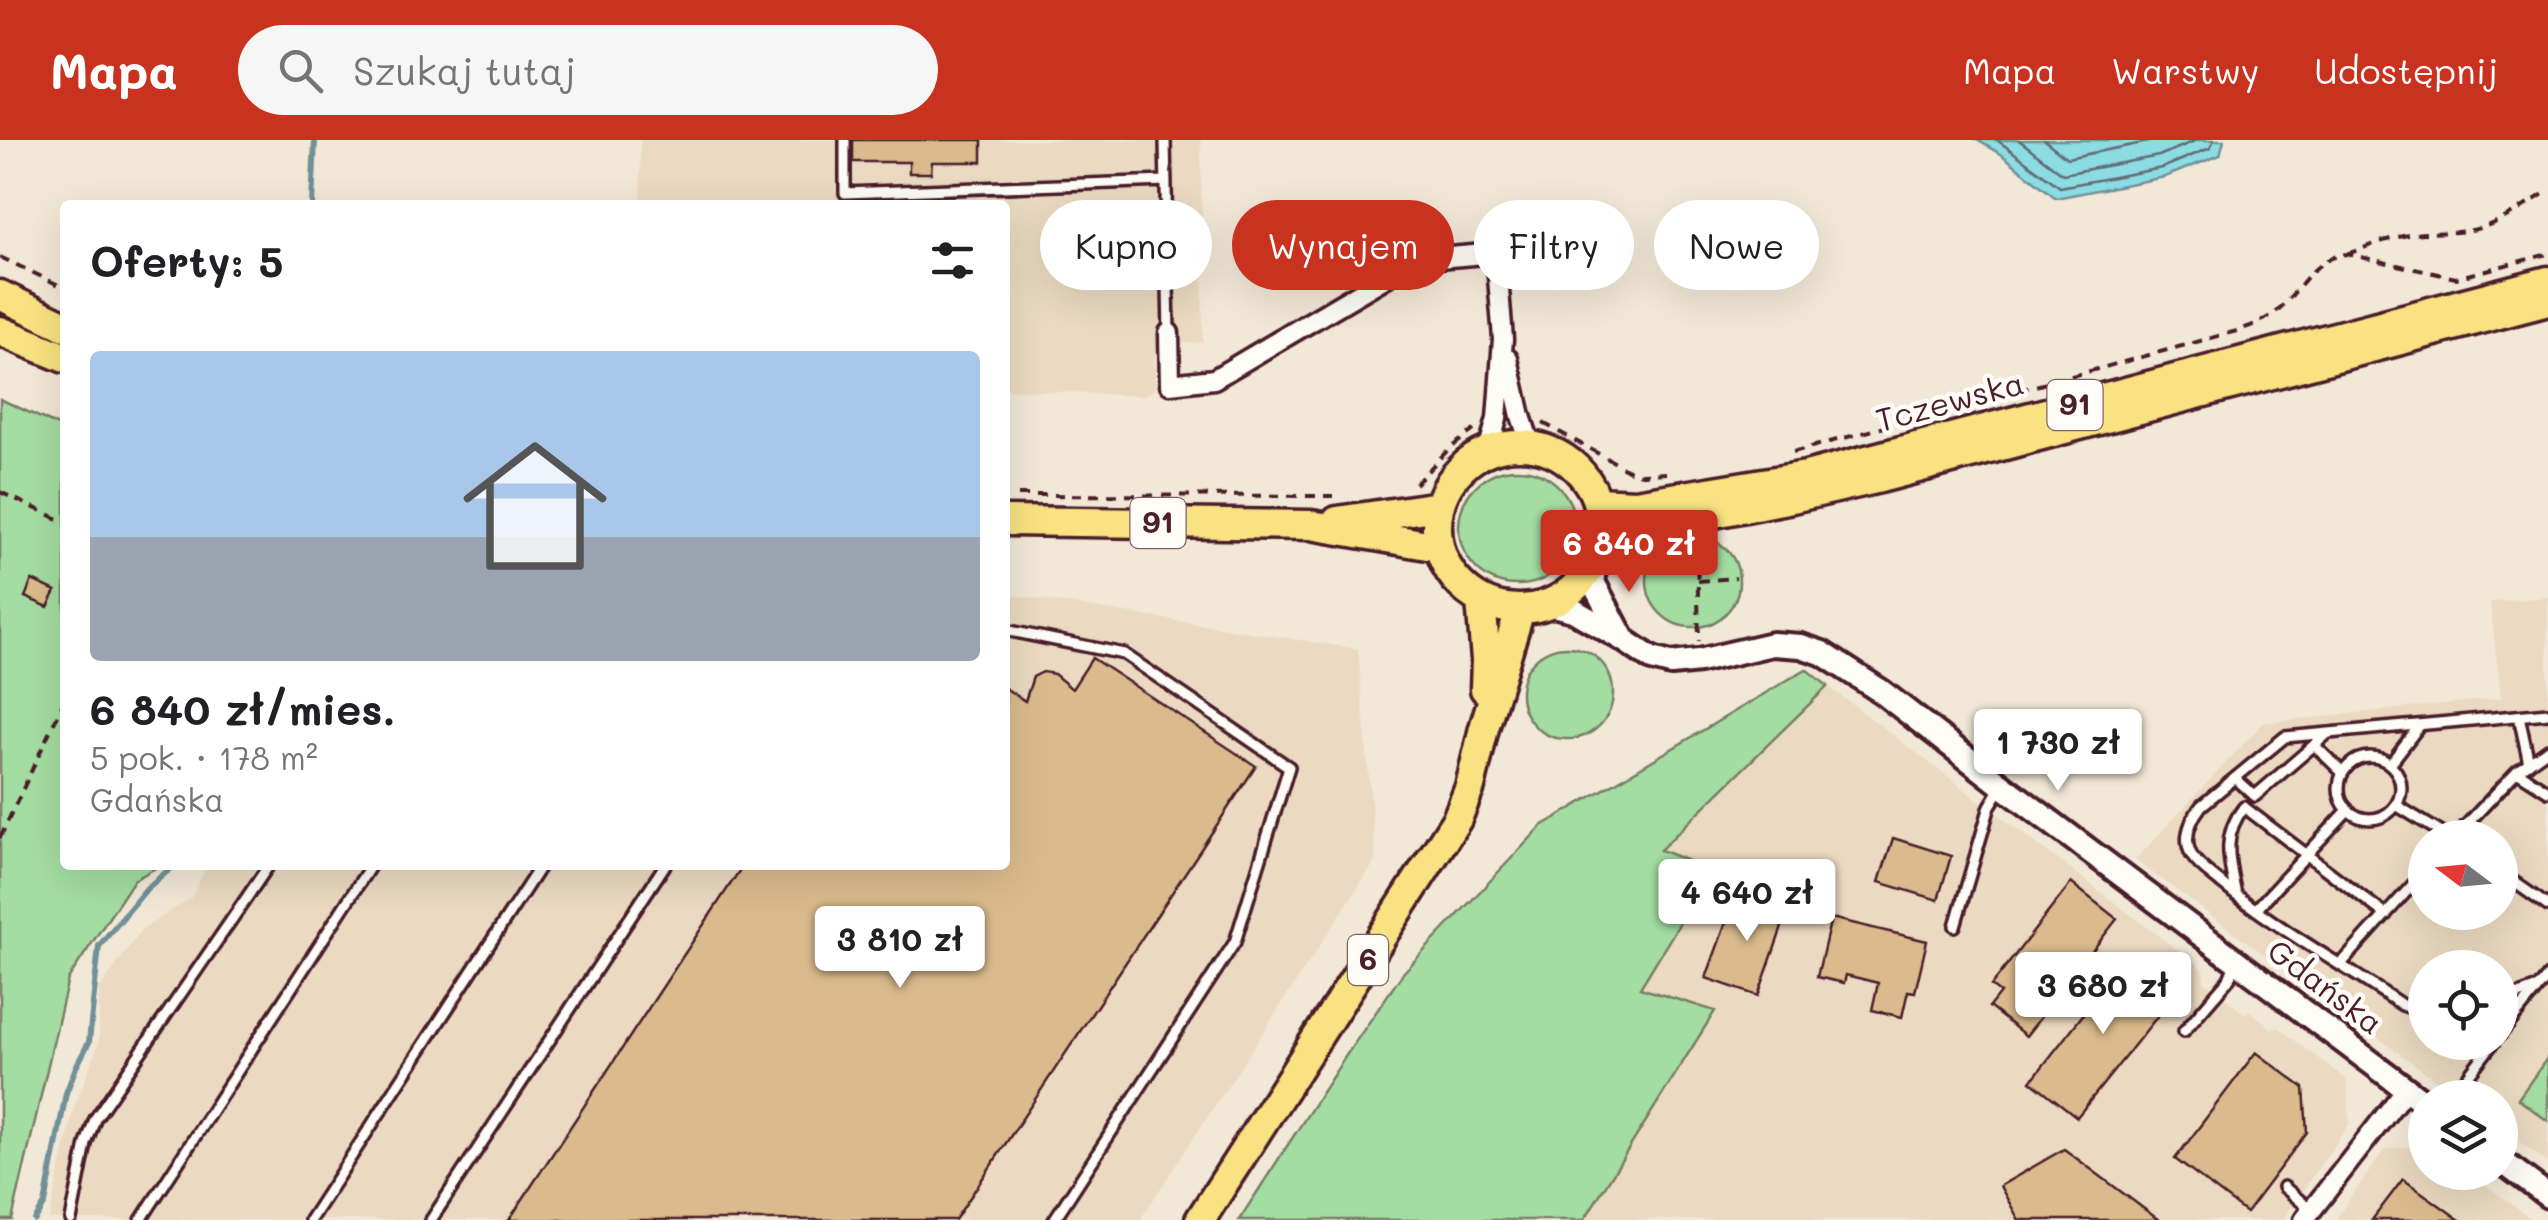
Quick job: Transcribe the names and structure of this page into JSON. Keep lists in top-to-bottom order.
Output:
{
  "streets": {
    "main road": ["Tczewska", "91", "6"],
    "street": ["Gdańska"]
  },
  "crossings": [
    ["Tczewska", "91"],
    ["Tczewska", "6"],
    ["Tczewska", "Gdańska"],
    ["91", "6"],
    ["91", "Gdańska"],
    ["6", "Gdańska"]
  ],
  "north": "left",
  "page": {
    "header": "Mapa",
    "search": "Szukaj tutaj",
    "nav": ["Mapa", "Warstwy", "Udostępnij"],
    "chip": [
      "Kupno",
      "Wynajem",
      "Filtry",
      "Nowe"
    ],
    "heading": "Oferty: 5",
    "list": [
      {
        "name": "6 840 zł/mies.",
        "note": "5 pok. · 178 m² · Gdańska"
      }
    ],
    "price": [
      "6 840 zł",
      "1 730 zł",
      "4 640 zł",
      "3 810 zł",
      "3 680 zł"
    ]
  }
}
